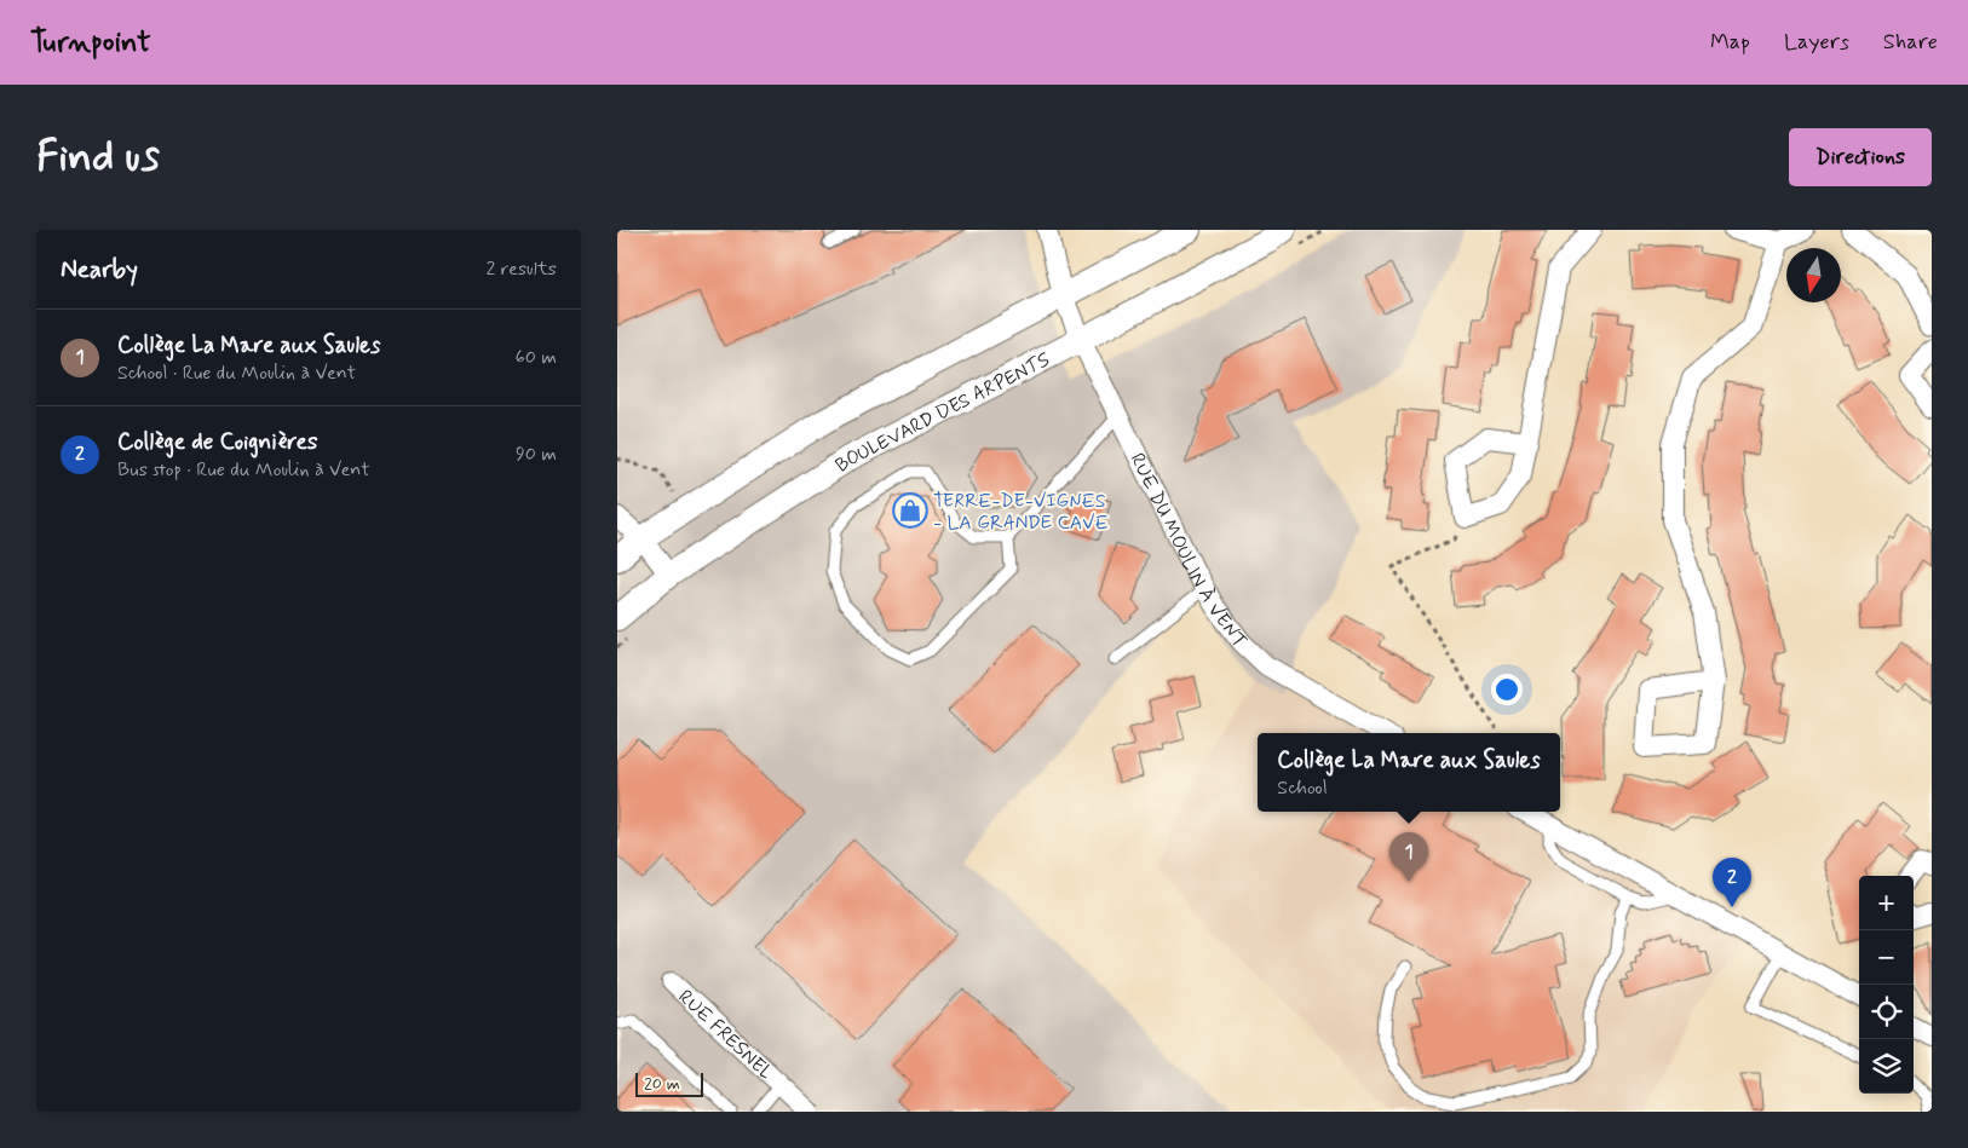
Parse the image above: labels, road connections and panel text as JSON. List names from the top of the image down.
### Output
{
  "streets": {
    "street": ["BOULEVARD DES ARPENTS", "RUE DU MOULIN À VENT", "RUE FRESNEL"]
  },
  "crossings": [
    ["BOULEVARD DES ARPENTS", "RUE DU MOULIN À VENT"]
  ],
  "places": {
    "shop": ["TERRE-DE-VIGNES - LA GRANDE CAVE"]
  },
  "scale_bar": "20 m",
  "north": "bottom",
  "page": {
    "header": "Turnpoint",
    "nav": ["Map", "Layers", "Share"],
    "buttons": "Directions",
    "title": "Find us",
    "heading": ["Nearby", "2 results"],
    "list": [
      {
        "mark": "1",
        "name": "Collège La Mare aux Saules",
        "note": "School · Rue du Moulin à Vent",
        "value": "60 m"
      },
      {
        "mark": "2",
        "name": "Collège de Coignières",
        "note": "Bus stop · Rue du Moulin à Vent",
        "value": "90 m"
      }
    ],
    "popup": ["Collège La Mare aux Saules", "School"],
    "pins": ["1", "2"],
    "map_buttons": ["+", "−"],
    "scale": "20 m"
  }
}
